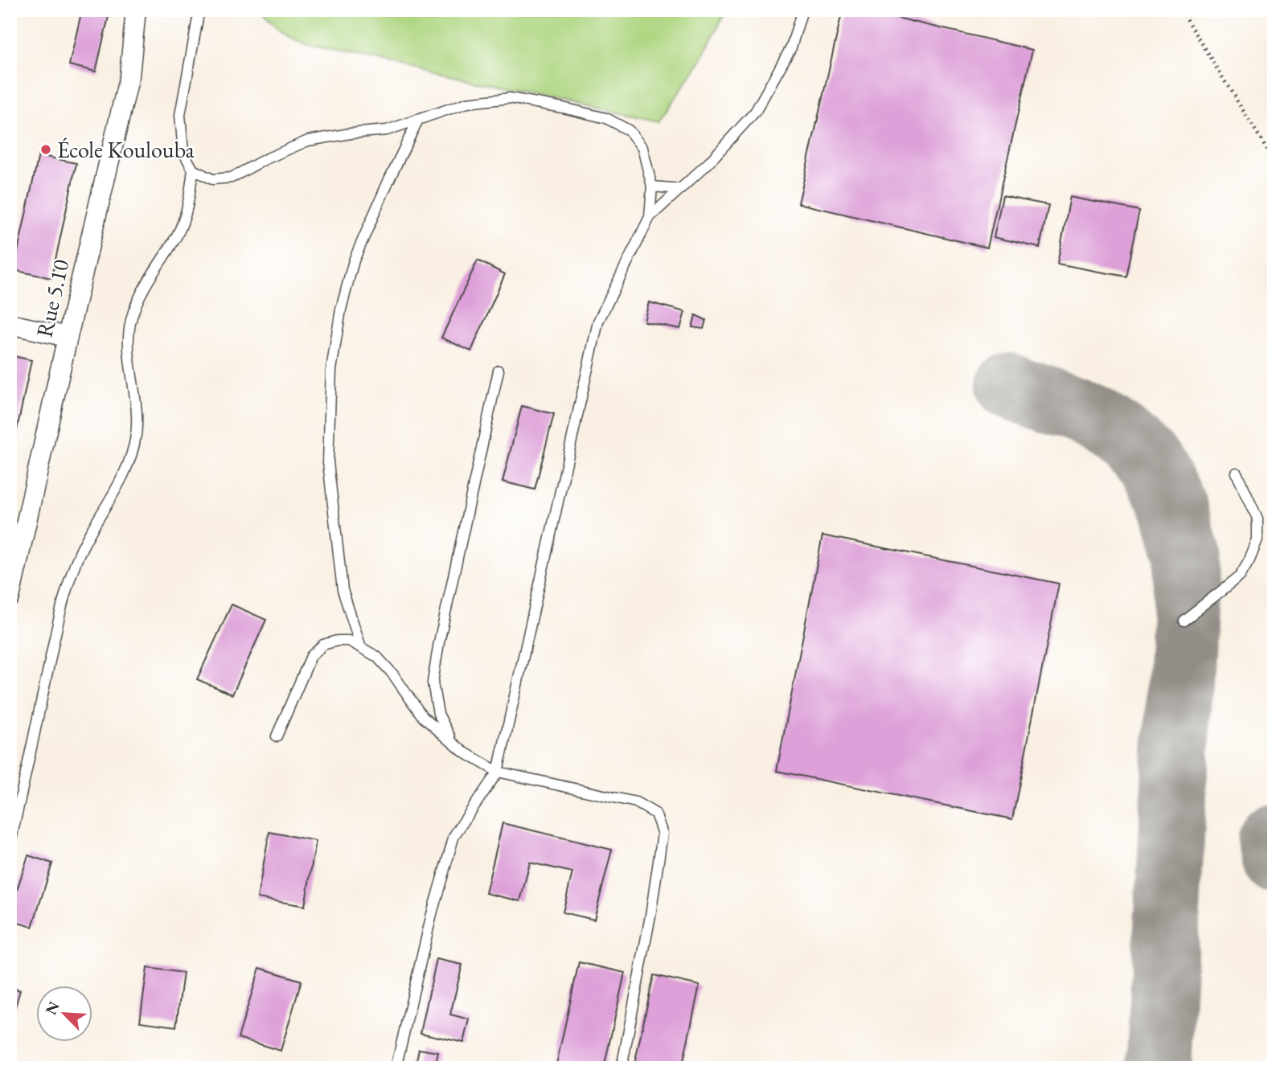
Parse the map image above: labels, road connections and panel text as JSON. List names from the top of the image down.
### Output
{
  "streets": {
    "street": ["Rue 5.10"]
  },
  "places": ["École Koulouba"],
  "north": "top left"
}
